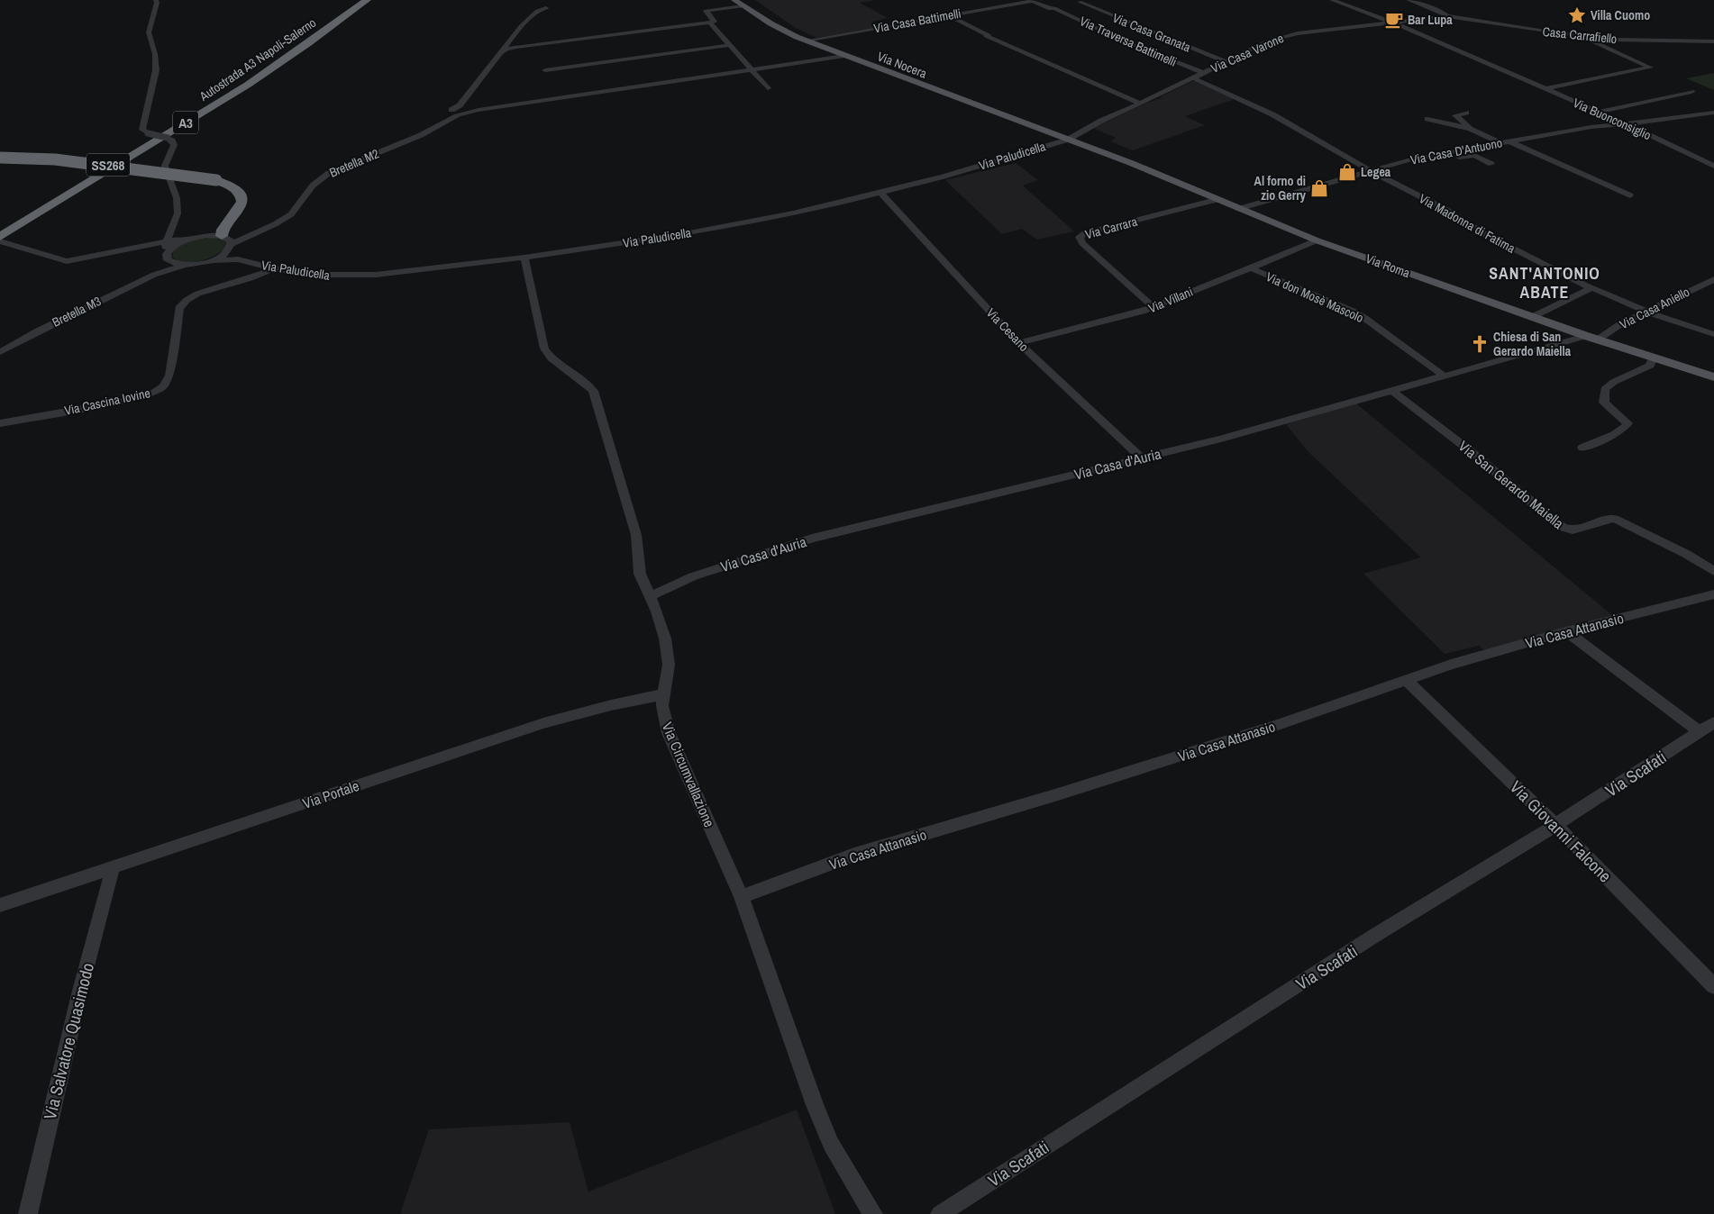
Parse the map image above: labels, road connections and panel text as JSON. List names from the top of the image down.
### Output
{
  "streets": {
    "highway": ["Autostrada A3 Napoli-Salerno", "A3", "SS268"],
    "main road": ["Via Nocera", "Via Roma"],
    "street": [
      "Via Casa Battimelli",
      "Via Casa Granata",
      "Casa Carrafiello",
      "Via Traversa Battimelli",
      "Via Casa Varone",
      "Via Buonconsiglio",
      "Via Casa D'Antuono",
      "Via Paludicella",
      "Bretella M2",
      "Via Madonna di Fatima",
      "Via Carrara",
      "Via don Mosè Mascolo",
      "Via Villani",
      "Via Casa Aniello",
      "Bretella M3",
      "Via Cesano",
      "Via Cascina Iovine",
      "Via Casa d'Auria",
      "Via San Gerardo Maiella",
      "Via Casa Attanasio",
      "Via Scafati",
      "Via Circumvallazione",
      "Via Portale",
      "Via Giovanni Falcone",
      "Via Salvatore Quasimodo"
    ]
  },
  "crossings": [
    ["Via Casa Battimelli", "Via Traversa Battimelli"],
    ["Via Casa Battimelli", "Via Nocera"],
    ["Via Casa Granata", "Via Casa Varone"],
    ["Casa Carrafiello", "Via Casa Varone"],
    ["Via Traversa Battimelli", "Via Casa Varone"],
    ["Via Casa Varone", "Via Nocera"],
    ["Via Casa Varone", "Via Buonconsiglio"],
    ["Via Casa Varone", "Via Paludicella"],
    ["Via Casa Varone", "Via Madonna di Fatima"],
    ["Via Casa Varone", "Via Roma"],
    ["Via Nocera", "Via Paludicella"],
    ["Via Nocera", "Via Roma"],
    ["Via Buonconsiglio", "Via Casa D'Antuono"],
    ["Via Casa D'Antuono", "Via Madonna di Fatima"],
    ["Via Casa D'Antuono", "Via Roma"],
    ["Via Paludicella", "Bretella M2"],
    ["Via Paludicella", "Via Roma"],
    ["Via Paludicella", "Bretella M3"],
    ["Via Paludicella", "Via Cesano"],
    ["Via Paludicella", "Via Cascina Iovine"],
    ["Via Paludicella", "Via Circumvallazione"],
    ["Bretella M2", "SS268"],
    ["Bretella M2", "Bretella M3"],
    ["Via Madonna di Fatima", "Via Casa Aniello"],
    ["Via Carrara", "Via Roma"],
    ["Via Carrara", "Via Villani"],
    ["Via Roma", "Via Villani"],
    ["Via Roma", "Via Casa Aniello"],
    ["Via Roma", "Via Casa d'Auria"],
    ["Via don Mosè Mascolo", "Via Villani"],
    ["Via don Mosè Mascolo", "Via Casa d'Auria"],
    ["Via Villani", "Via Cesano"],
    ["Via Casa Aniello", "Via Casa d'Auria"],
    ["Via Cesano", "Via Casa d'Auria"],
    ["Via Casa d'Auria", "Via San Gerardo Maiella"],
    ["Via Casa d'Auria", "Via Circumvallazione"],
    ["Via Casa Attanasio", "Via Circumvallazione"],
    ["Via Casa Attanasio", "Via Giovanni Falcone"],
    ["Via Scafati", "Via Giovanni Falcone"],
    ["Via Circumvallazione", "Via Portale"],
    ["Via Portale", "Via Salvatore Quasimodo"]
  ],
  "districts": ["SANT'ANTONIO ABATE"],
  "places": {
    "place": ["Villa Cuomo"],
    "cafe": ["Bar Lupa"],
    "shop": ["Legea", "Al forno di zio Gerry"],
    "church": ["Chiesa di San Gerardo Maiella"]
  }
}
